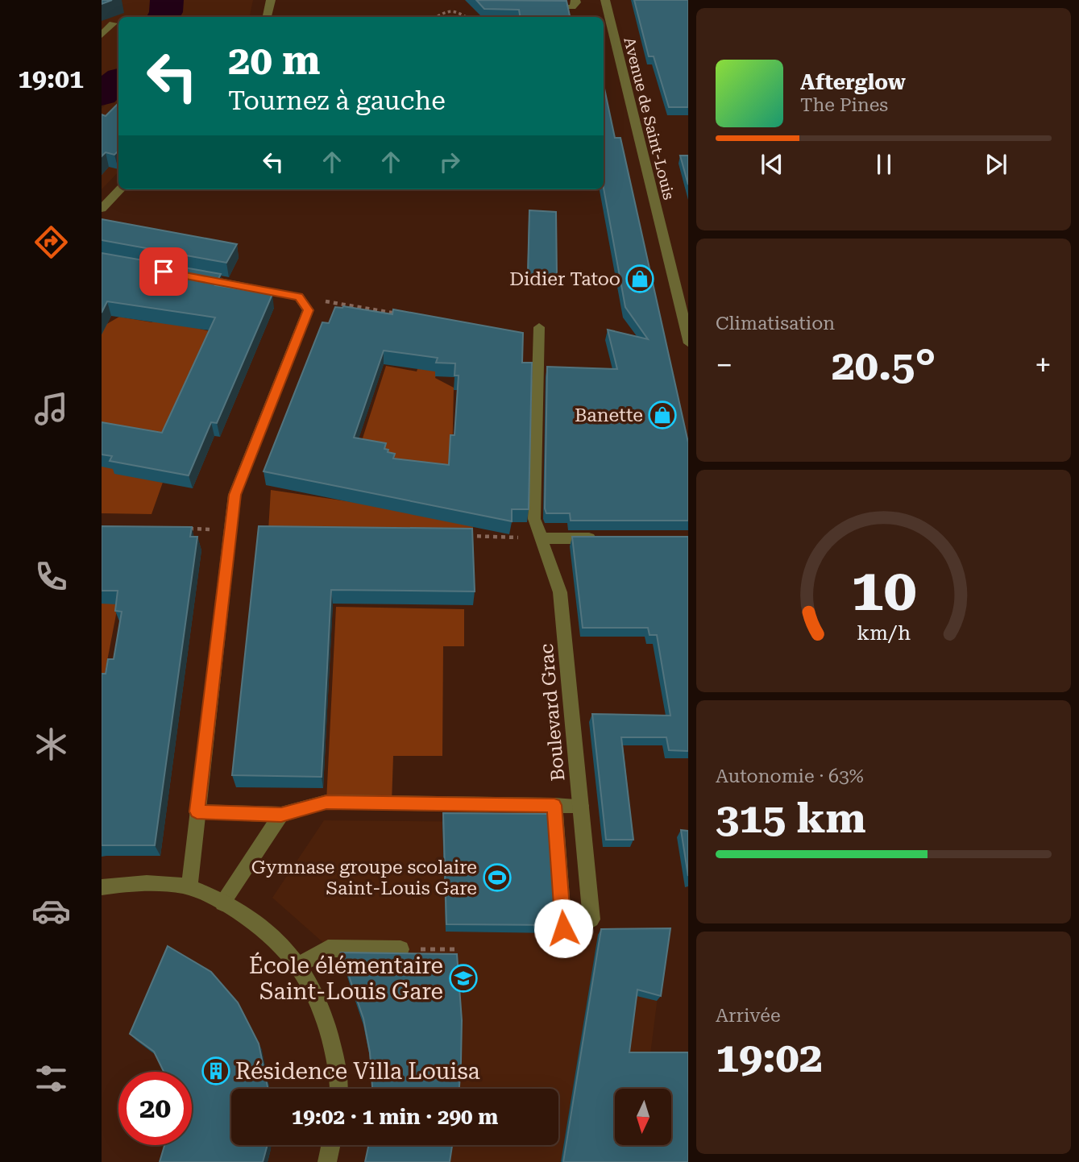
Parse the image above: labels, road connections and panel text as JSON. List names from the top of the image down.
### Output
{
  "streets": {
    "street": ["Avenue de Saint-Louis", "Boulevard Grac"]
  },
  "places": {
    "shop": ["Didier Tatoo", "Banette"],
    "sports": ["Gymnase groupe scolaire Saint-Louis Gare"],
    "school or university": ["École élémentaire Saint-Louis Gare"],
    "building": ["Résidence Villa Louisa"]
  },
  "north": "bottom",
  "page": {
    "tabs": "19:01",
    "turn": ["20 m", "Tournez à gauche"],
    "song": ["Afterglow", "The Pines"],
    "tile": [
      "Climatisation",
      ["Autonomie · 63%", "315 km"],
      ["Arrivée", "19:02"]
    ],
    "heat": ["−", "20.5°", "+"],
    "limit": "20",
    "trip": "19:02 · 1 min · 290 m",
    "gauge": ["10", "km/h"]
  }
}
